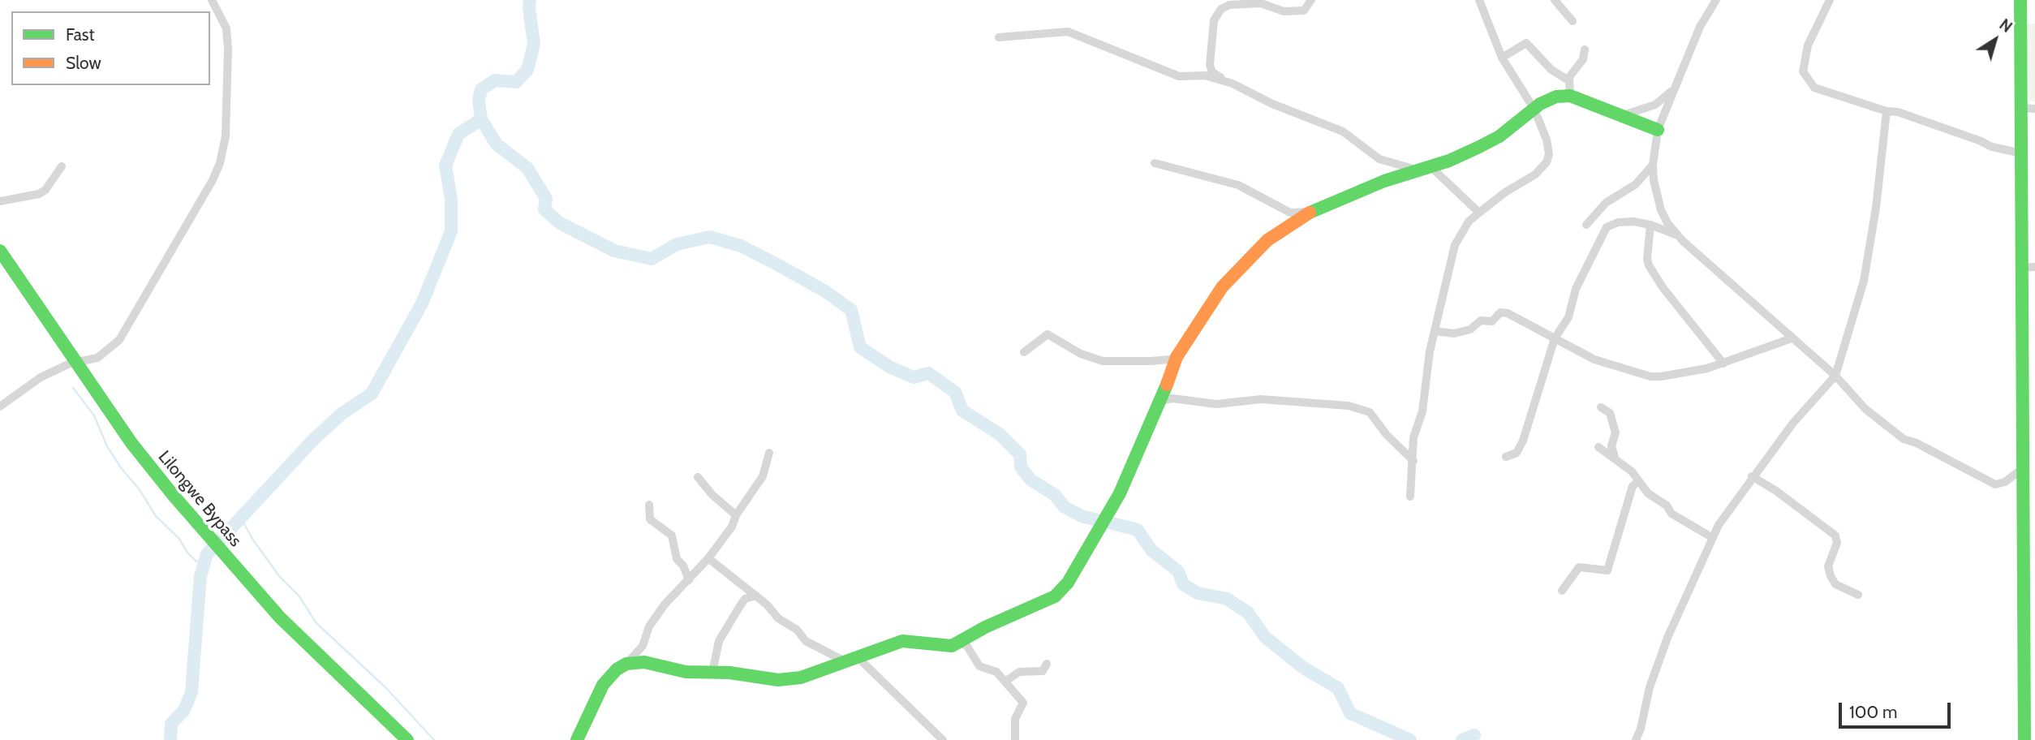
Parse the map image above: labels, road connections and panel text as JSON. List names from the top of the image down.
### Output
{
  "streets": {
    "main road": ["Lilongwe Bypass"]
  },
  "legend": ["Fast", "Slow"],
  "scale_bar": "100 m",
  "north": "top right"
}
